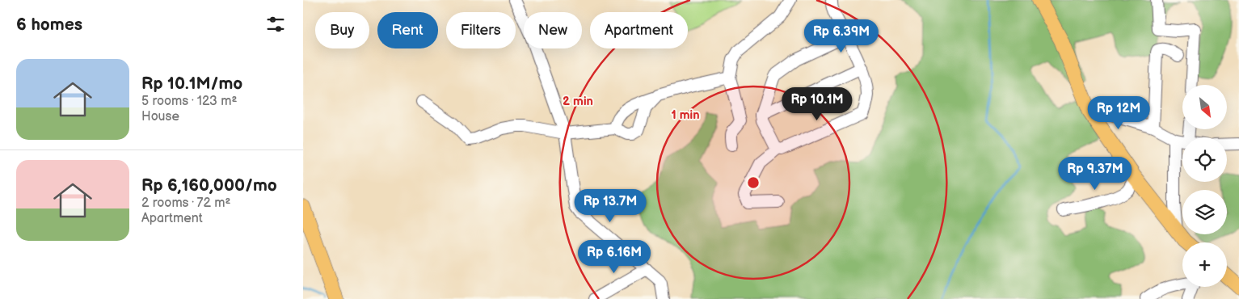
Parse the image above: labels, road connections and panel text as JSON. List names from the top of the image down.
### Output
{
  "north": "bottom right",
  "page": {
    "heading": "6 homes",
    "chip": [
      "Buy",
      "Rent",
      "Filters",
      "New",
      "Apartment"
    ],
    "price": [
      "Rp 6.39M",
      "Rp 10.1M",
      "Rp 12M",
      "Rp 9.37M",
      "Rp 13.7M",
      "Rp 6.16M"
    ],
    "list": [
      {
        "name": "Rp 10.1M/mo",
        "note": "5 rooms · 123 m² · House"
      },
      {
        "name": "Rp 6,160,000/mo",
        "note": "2 rooms · 72 m² · Apartment"
      }
    ],
    "map_buttons": "+"
  },
  "rings": ["2 min", "1 min"]
}
